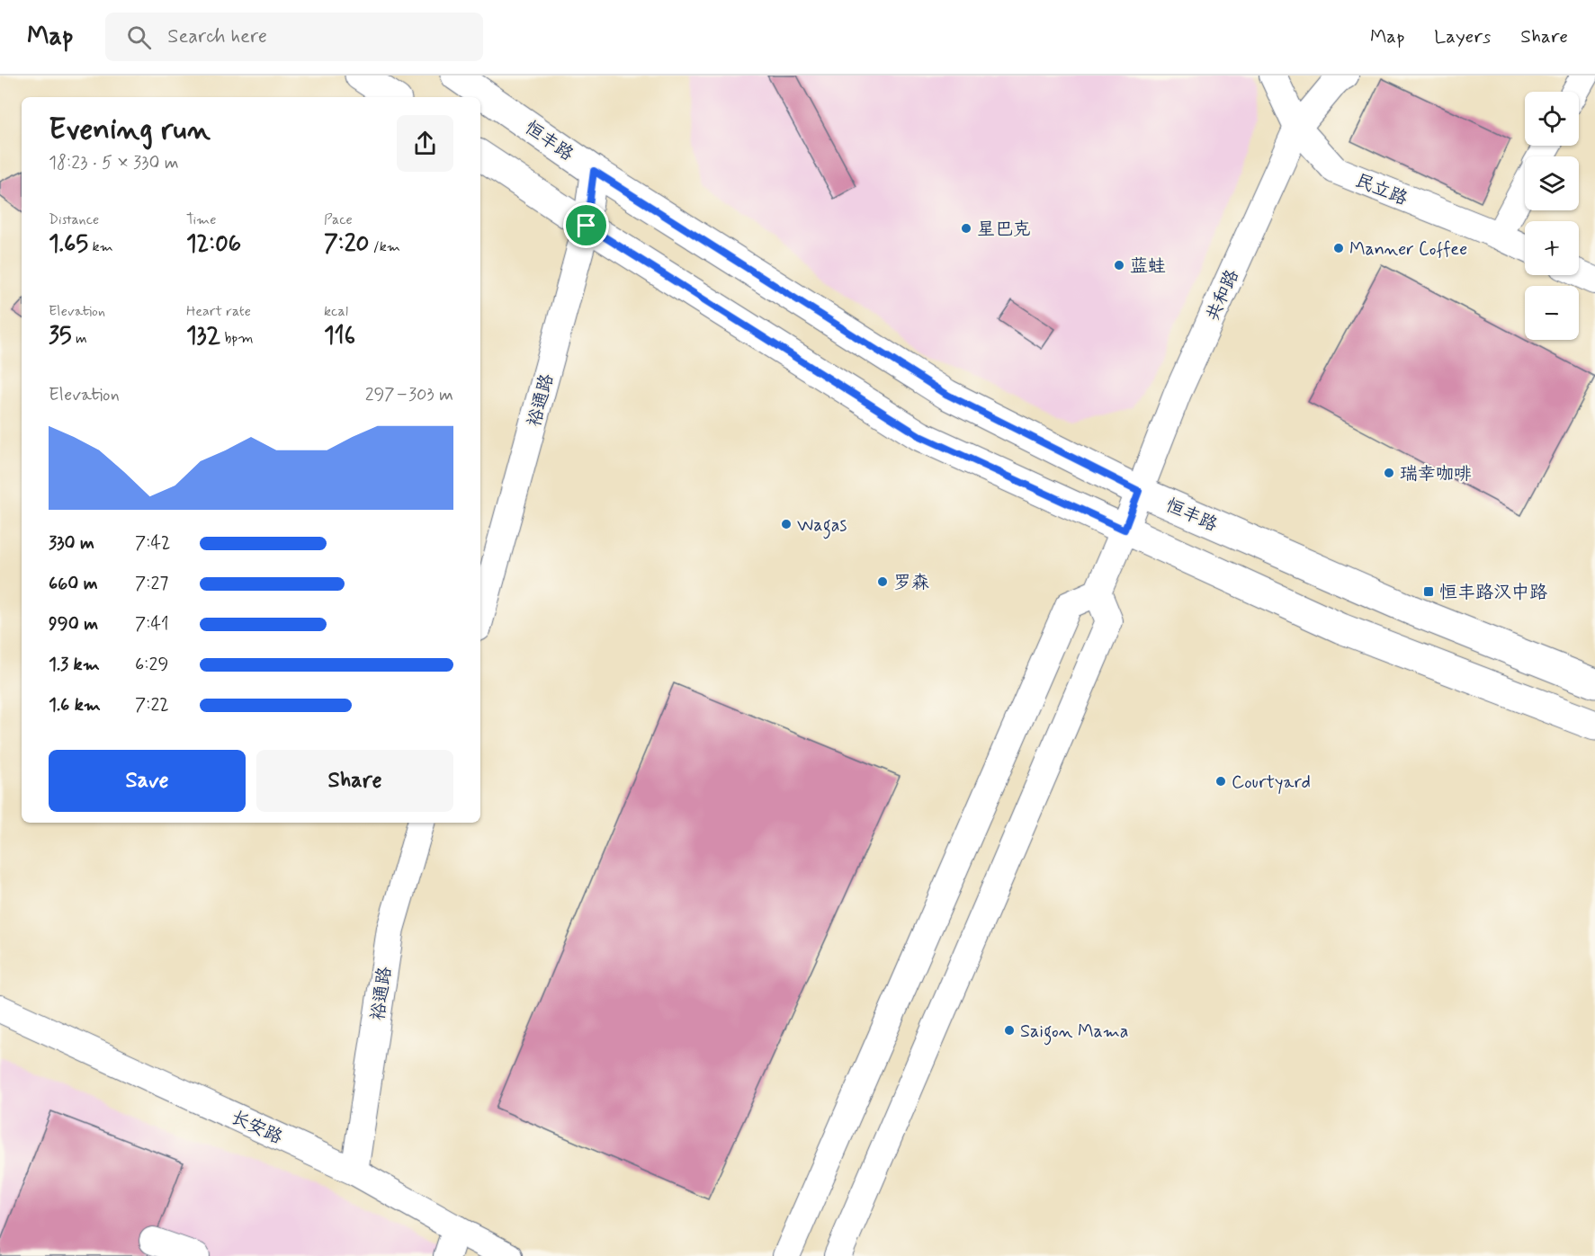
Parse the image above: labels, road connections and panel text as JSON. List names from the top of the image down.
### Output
{
  "streets": {
    "main road": ["恒丰路"],
    "street": [
      "民立路",
      "共和路",
      "裕通路",
      "长安路"
    ]
  },
  "crossings": [
    ["恒丰路", "共和路"],
    ["恒丰路", "裕通路"],
    ["民立路", "共和路"],
    ["裕通路", "长安路"]
  ],
  "places": {
    "other": [
      "星巴克",
      "Manner Coffee",
      "蓝蛙",
      "瑞幸咖啡",
      "Wagas",
      "罗森",
      "Courtyard",
      "Saigon Mama"
    ],
    "transit": ["恒丰路汉中路"]
  },
  "page": {
    "header": "Map",
    "search": "Search here",
    "nav": ["Map", "Layers", "Share"],
    "map_buttons": ["+", "−"],
    "heading": ["Evening run", "18:23 · 5 × 330 m"],
    "stats": [
      ["Distance", "1.65 km"],
      ["Time", "12:06"],
      ["Pace", "7:20 /km"],
      ["Elevation", "35 m"],
      ["Heart rate", "132 bpm"],
      ["kcal", "116"]
    ],
    "chart": ["Elevation", "297–303 m"],
    "list": [
      {
        "name": "330 m",
        "note": "7:42"
      },
      {
        "name": "660 m",
        "note": "7:27"
      },
      {
        "name": "990 m",
        "note": "7:41"
      },
      {
        "name": "1.3 km",
        "note": "6:29"
      },
      {
        "name": "1.6 km",
        "note": "7:22"
      }
    ],
    "buttons": ["Save", "Share"]
  }
}
